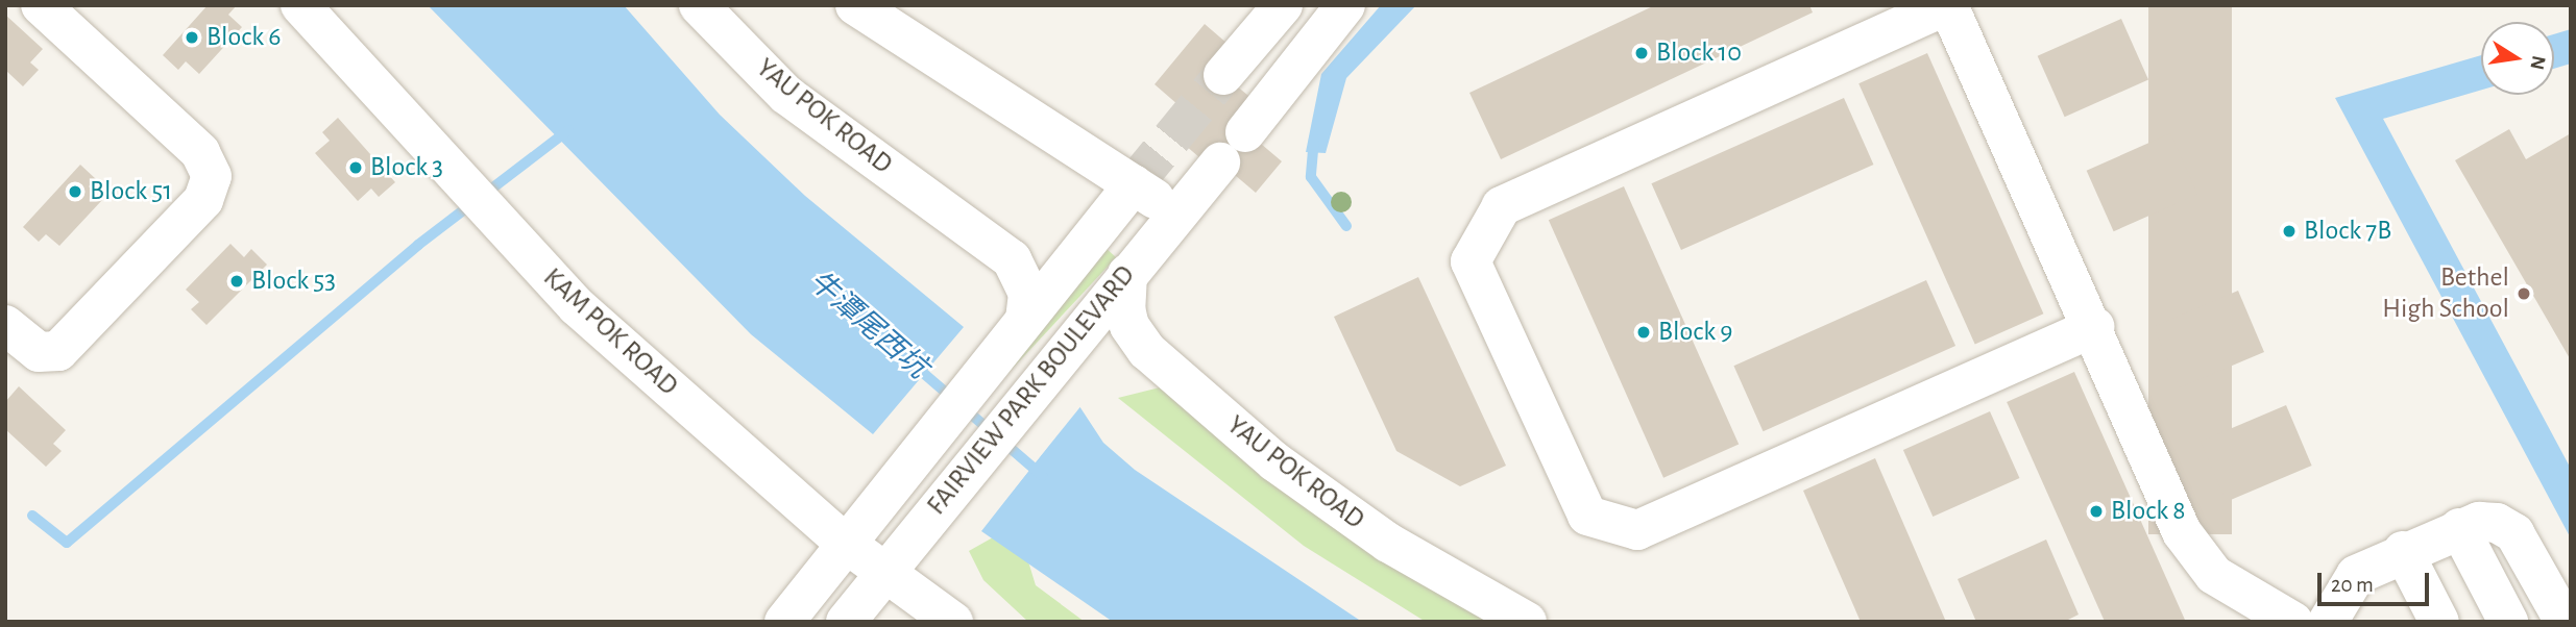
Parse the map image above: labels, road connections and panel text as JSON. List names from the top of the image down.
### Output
{
  "streets": {
    "street": ["YAU POK ROAD", "KAM POK ROAD", "FAIRVIEW PARK BOULEVARD"]
  },
  "crossings": [
    ["YAU POK ROAD", "FAIRVIEW PARK BOULEVARD"],
    ["KAM POK ROAD", "FAIRVIEW PARK BOULEVARD"]
  ],
  "water": ["牛潭尾西坑"],
  "places": [
    "Block 6",
    "Block 10",
    "Block 3",
    "Block 51",
    "Block 7B",
    "Block 53",
    "Bethel High School",
    "Block 9",
    "Block 8"
  ],
  "scale_bar": "20 m",
  "north": "right"
}
